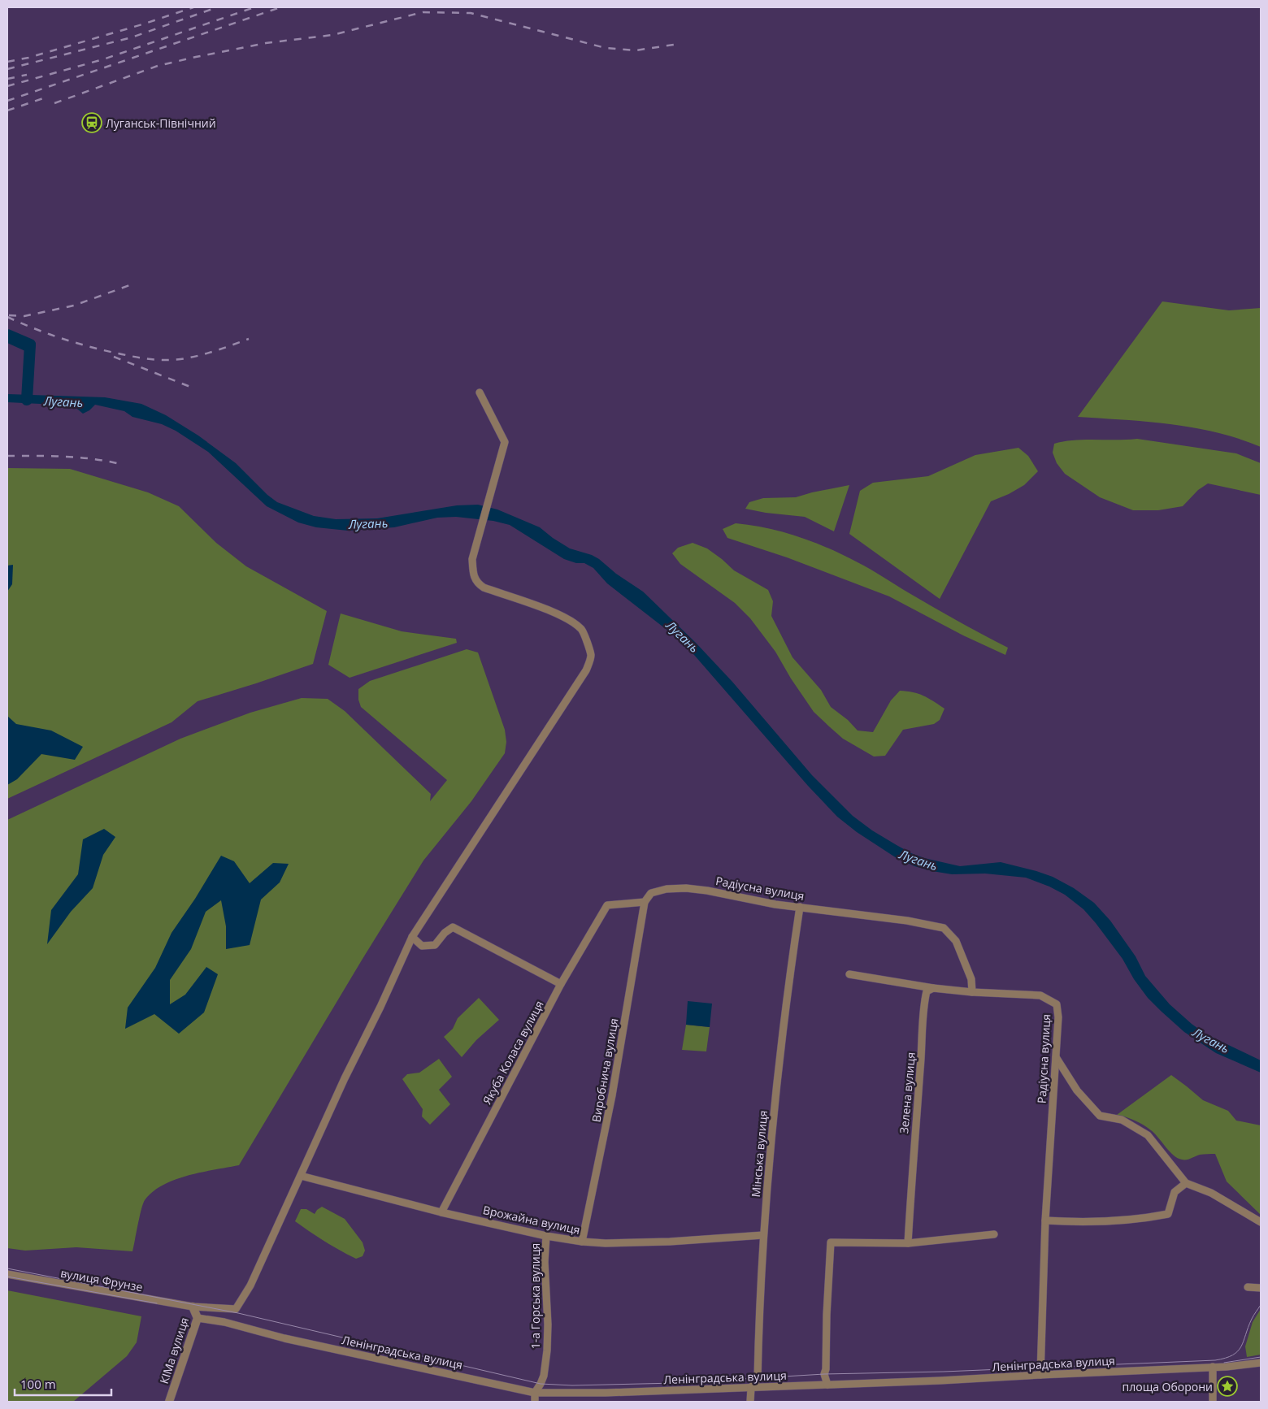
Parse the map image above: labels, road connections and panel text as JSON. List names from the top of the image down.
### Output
{
  "streets": {
    "street": [
      "Радіусна вулиця",
      "Якуба Коласа вулиця",
      "Виробнича вулиця",
      "Зелена вулиця",
      "Мінська вулиця",
      "Врожайна вулиця",
      "вулиця Фрунзе",
      "1-а Горська вулиця",
      "КІМа вулиця",
      "Ленінградська вулиця"
    ]
  },
  "crossings": [
    ["Радіусна вулиця", "Якуба Коласа вулиця"],
    ["Радіусна вулиця", "Виробнича вулиця"],
    ["Радіусна вулиця", "Мінська вулиця"],
    ["Радіусна вулиця", "Ленінградська вулиця"],
    ["Якуба Коласа вулиця", "Виробнича вулиця"],
    ["Якуба Коласа вулиця", "Врожайна вулиця"],
    ["Виробнича вулиця", "Врожайна вулиця"],
    ["Мінська вулиця", "Врожайна вулиця"],
    ["Мінська вулиця", "Ленінградська вулиця"],
    ["Врожайна вулиця", "вулиця Фрунзе"],
    ["Врожайна вулиця", "1-а Горська вулиця"],
    ["вулиця Фрунзе", "КІМа вулиця"],
    ["1-а Горська вулиця", "Ленінградська вулиця"],
    ["КІМа вулиця", "Ленінградська вулиця"]
  ],
  "water": ["Лугань"],
  "places": {
    "station": ["Луганськ-Північний"],
    "place": ["площа Оборони"]
  },
  "scale_bar": "100 m"
}
